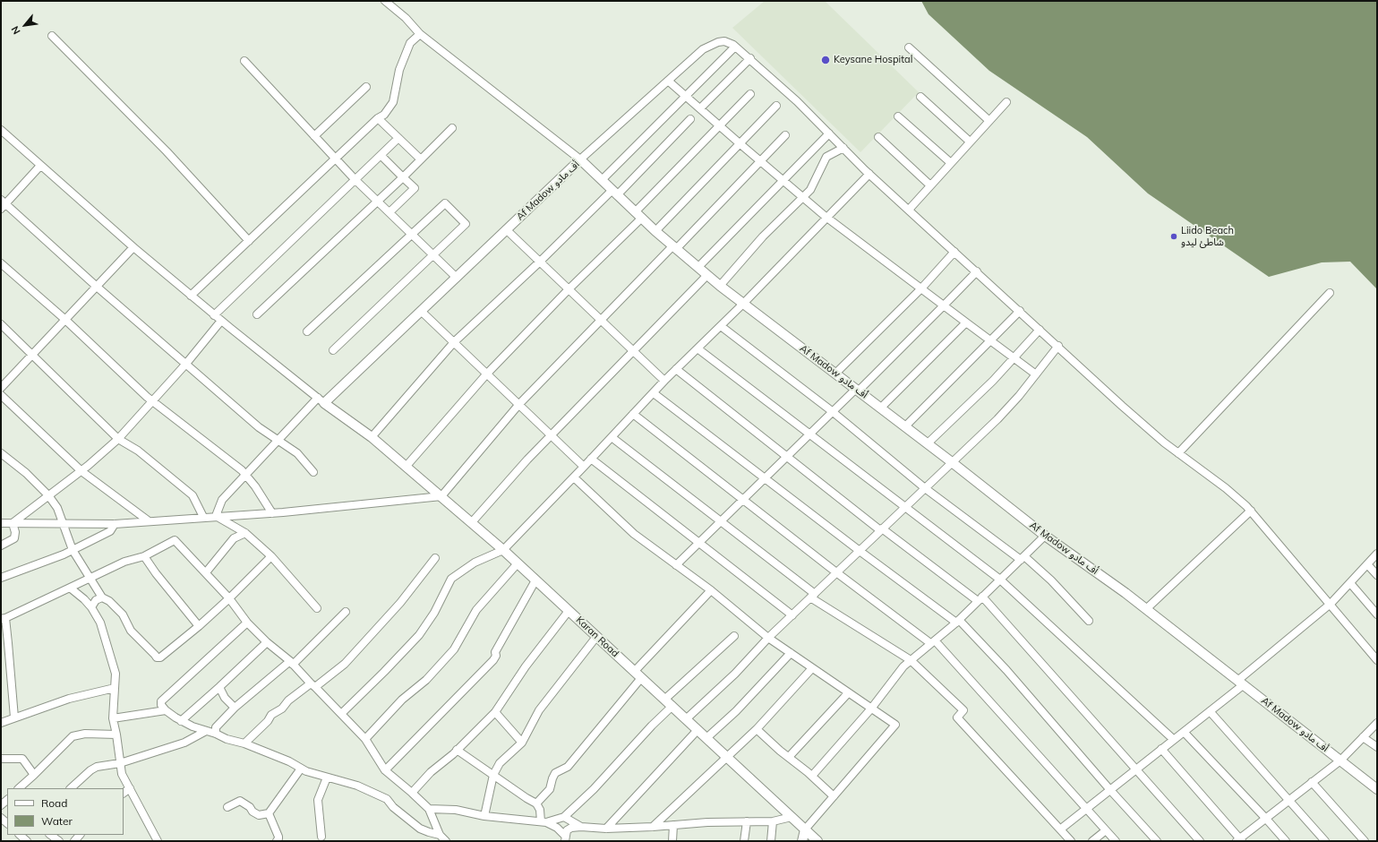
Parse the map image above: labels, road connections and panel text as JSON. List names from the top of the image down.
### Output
{
  "streets": {
    "street": ["Af Madow أف مادو", "Karan Road"]
  },
  "crossings": [
    ["Af Madow أف مادو", "Karan Road"]
  ],
  "places": ["Keysane Hospital", "Liido Beach شاطئ ليدو"],
  "legend": ["Road", "Water"],
  "north": "bottom left"
}
